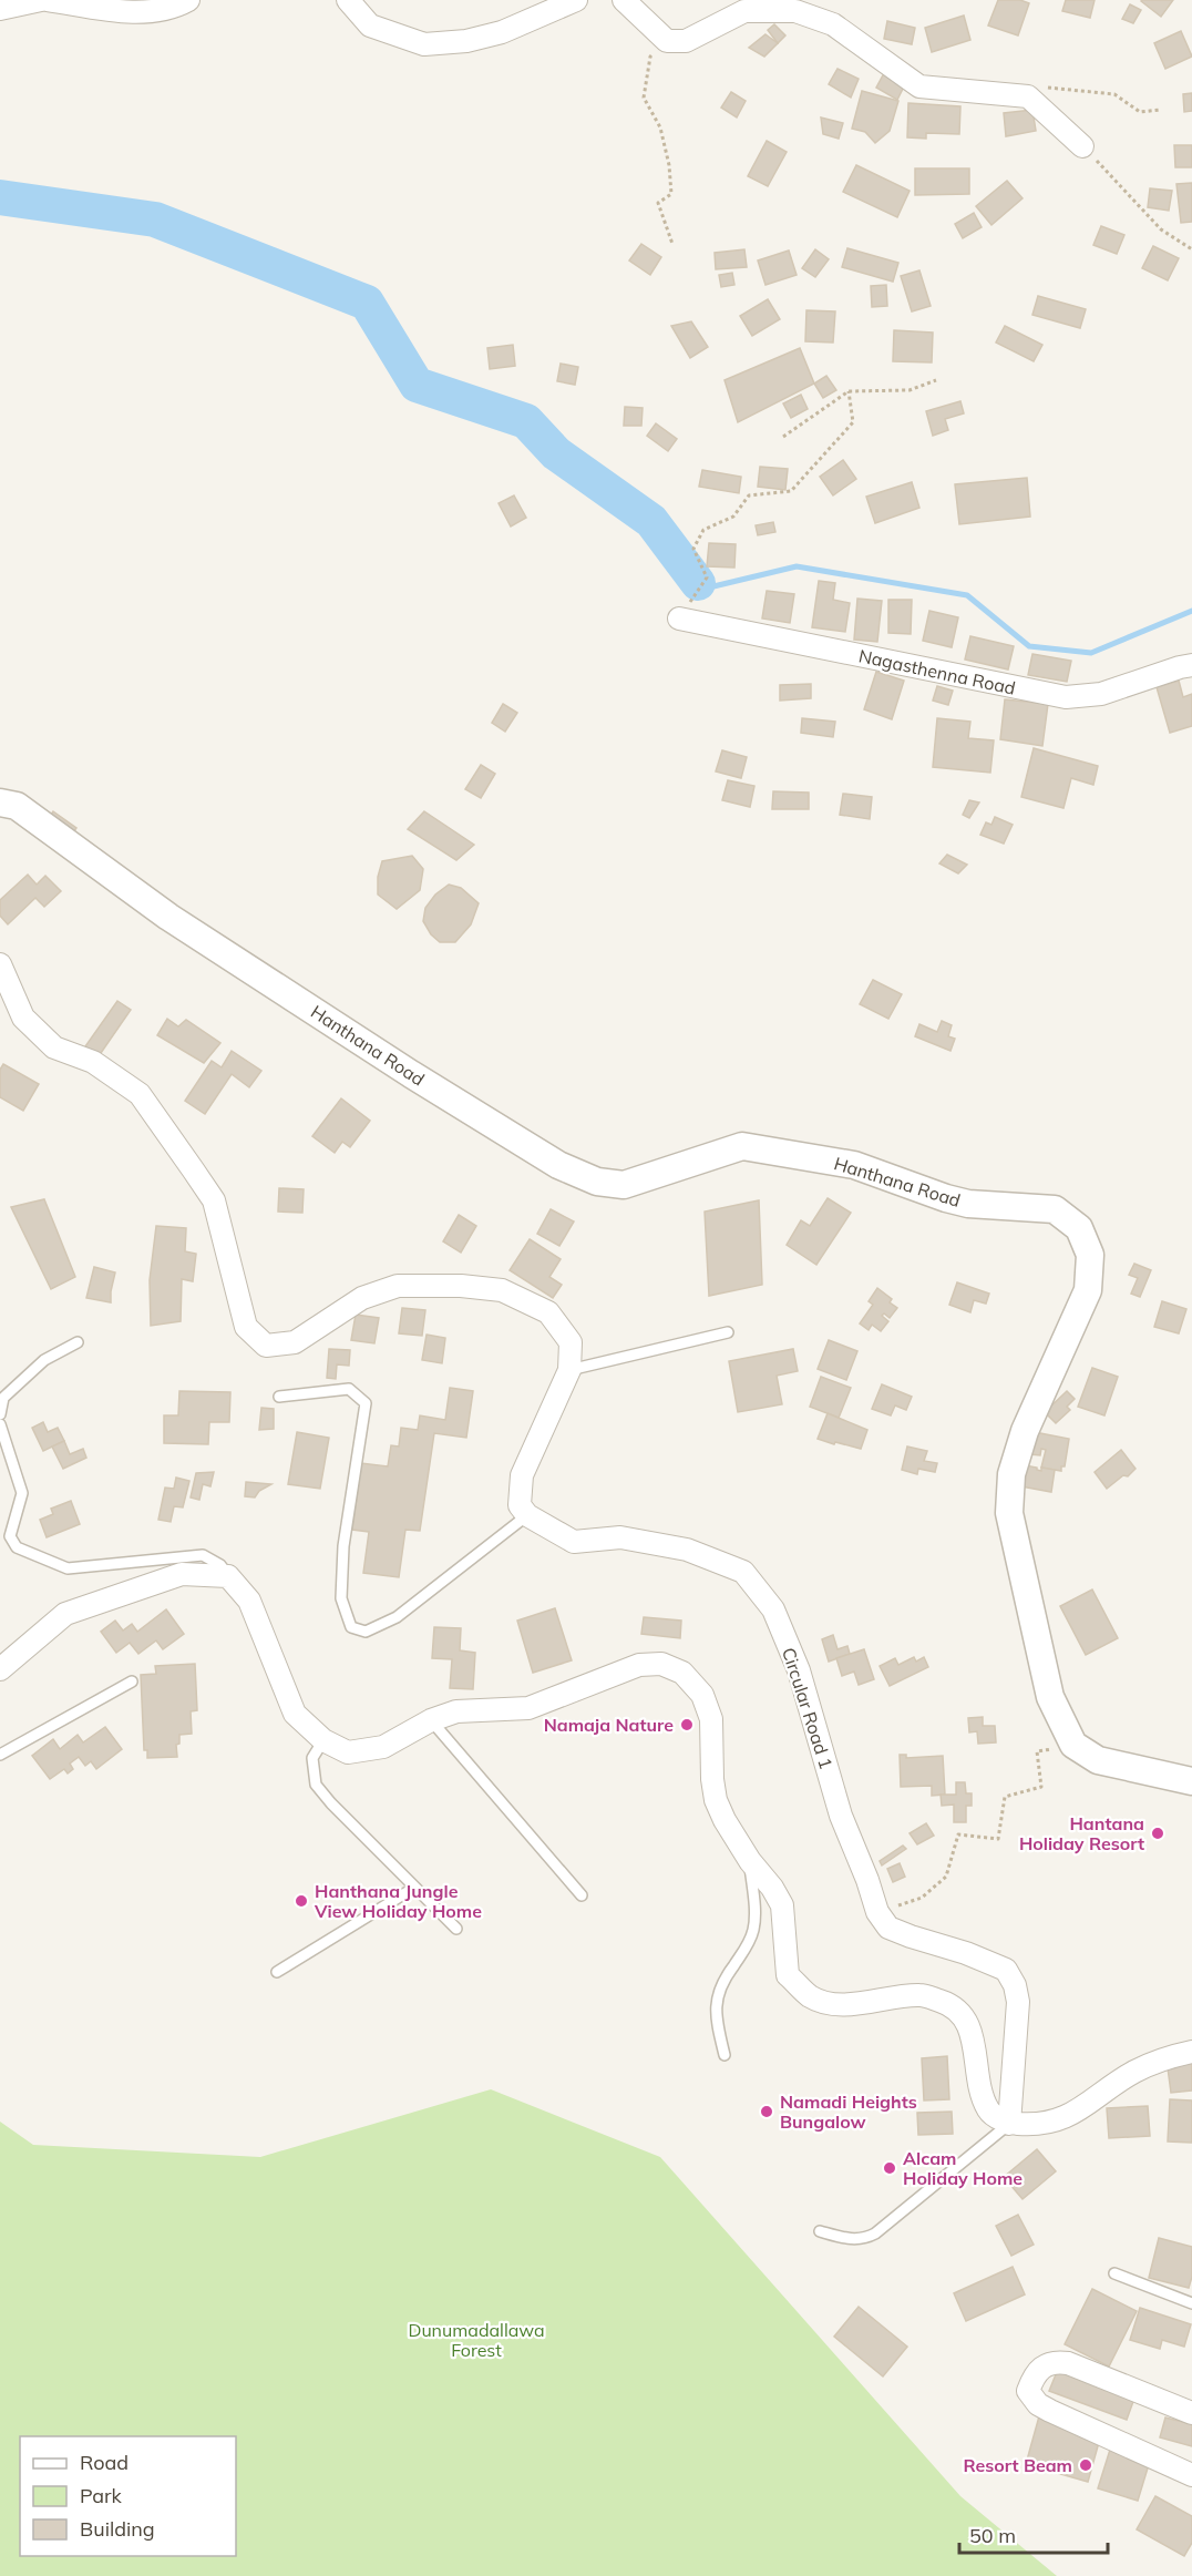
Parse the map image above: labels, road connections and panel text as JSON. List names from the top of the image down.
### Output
{
  "streets": {
    "street": ["Nagasthenna Road", "Hanthana Road", "Circular Road 1"]
  },
  "parks": ["Dunumadallawa Forest"],
  "places": [
    "Namaja Nature",
    "Hantana Holiday Resort",
    "Hanthana Jungle View Holiday Home",
    "Namadi Heights Bungalow",
    "Alcam Holiday Home",
    "Resort Beam"
  ],
  "legend": ["Road", "Park", "Building"],
  "scale_bar": "50 m"
}
